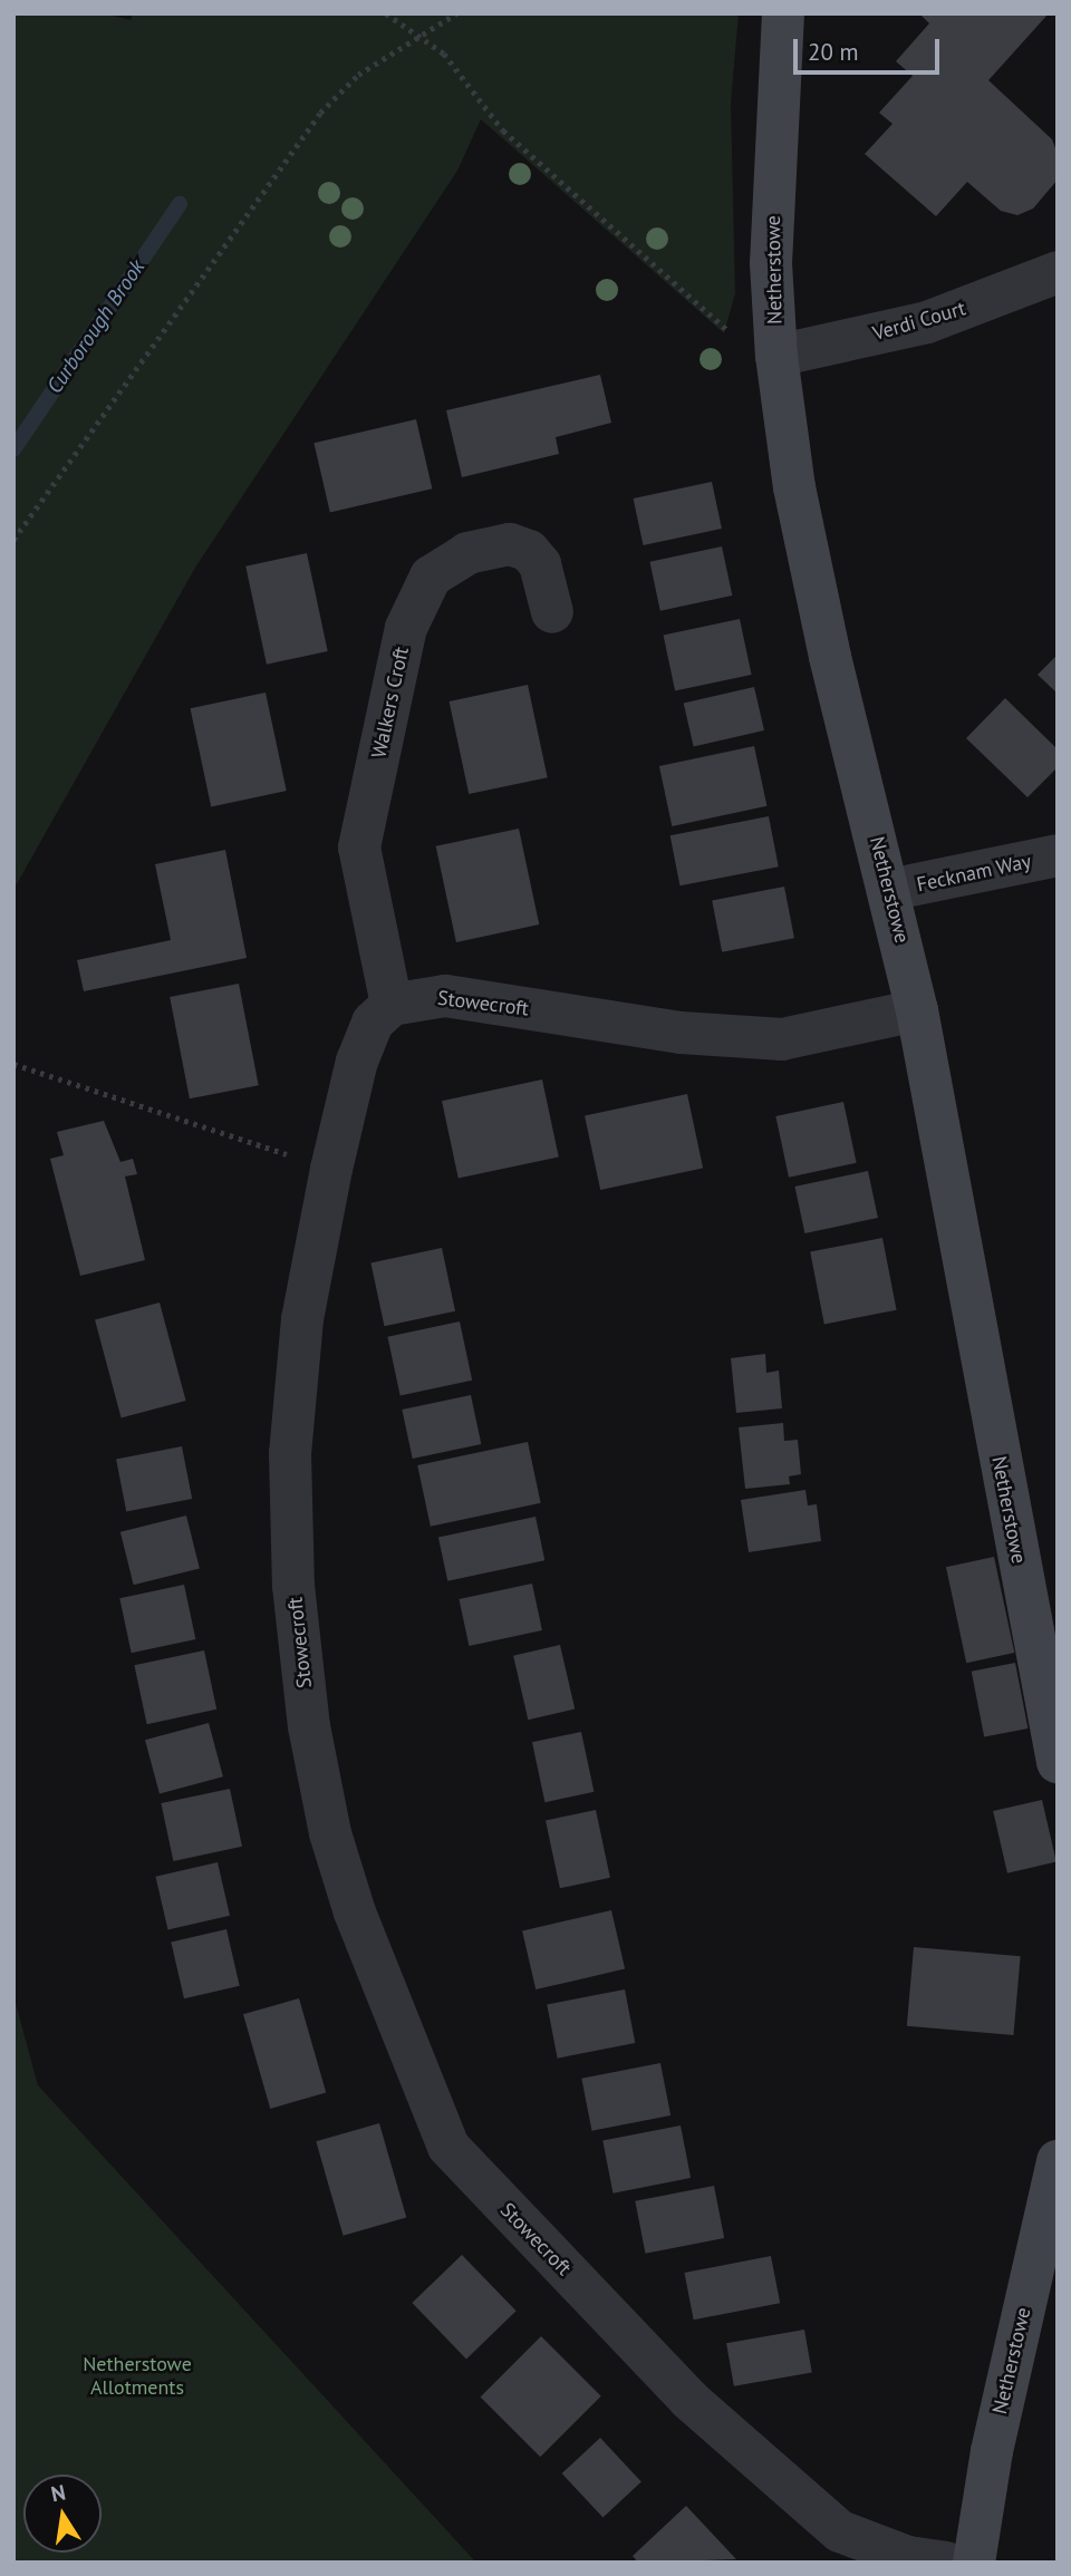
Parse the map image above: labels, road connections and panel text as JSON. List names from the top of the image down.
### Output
{
  "streets": {
    "street": [
      "Netherstowe",
      "Verdi Court",
      "Walkers Croft",
      "Fecknam Way",
      "Stowecroft"
    ]
  },
  "crossings": [
    ["Netherstowe", "Verdi Court"],
    ["Netherstowe", "Fecknam Way"],
    ["Netherstowe", "Stowecroft"],
    ["Walkers Croft", "Stowecroft"]
  ],
  "water": ["Curborough Brook"],
  "parks": ["Netherstowe Allotments"],
  "scale_bar": "20 m",
  "north": "top"
}
